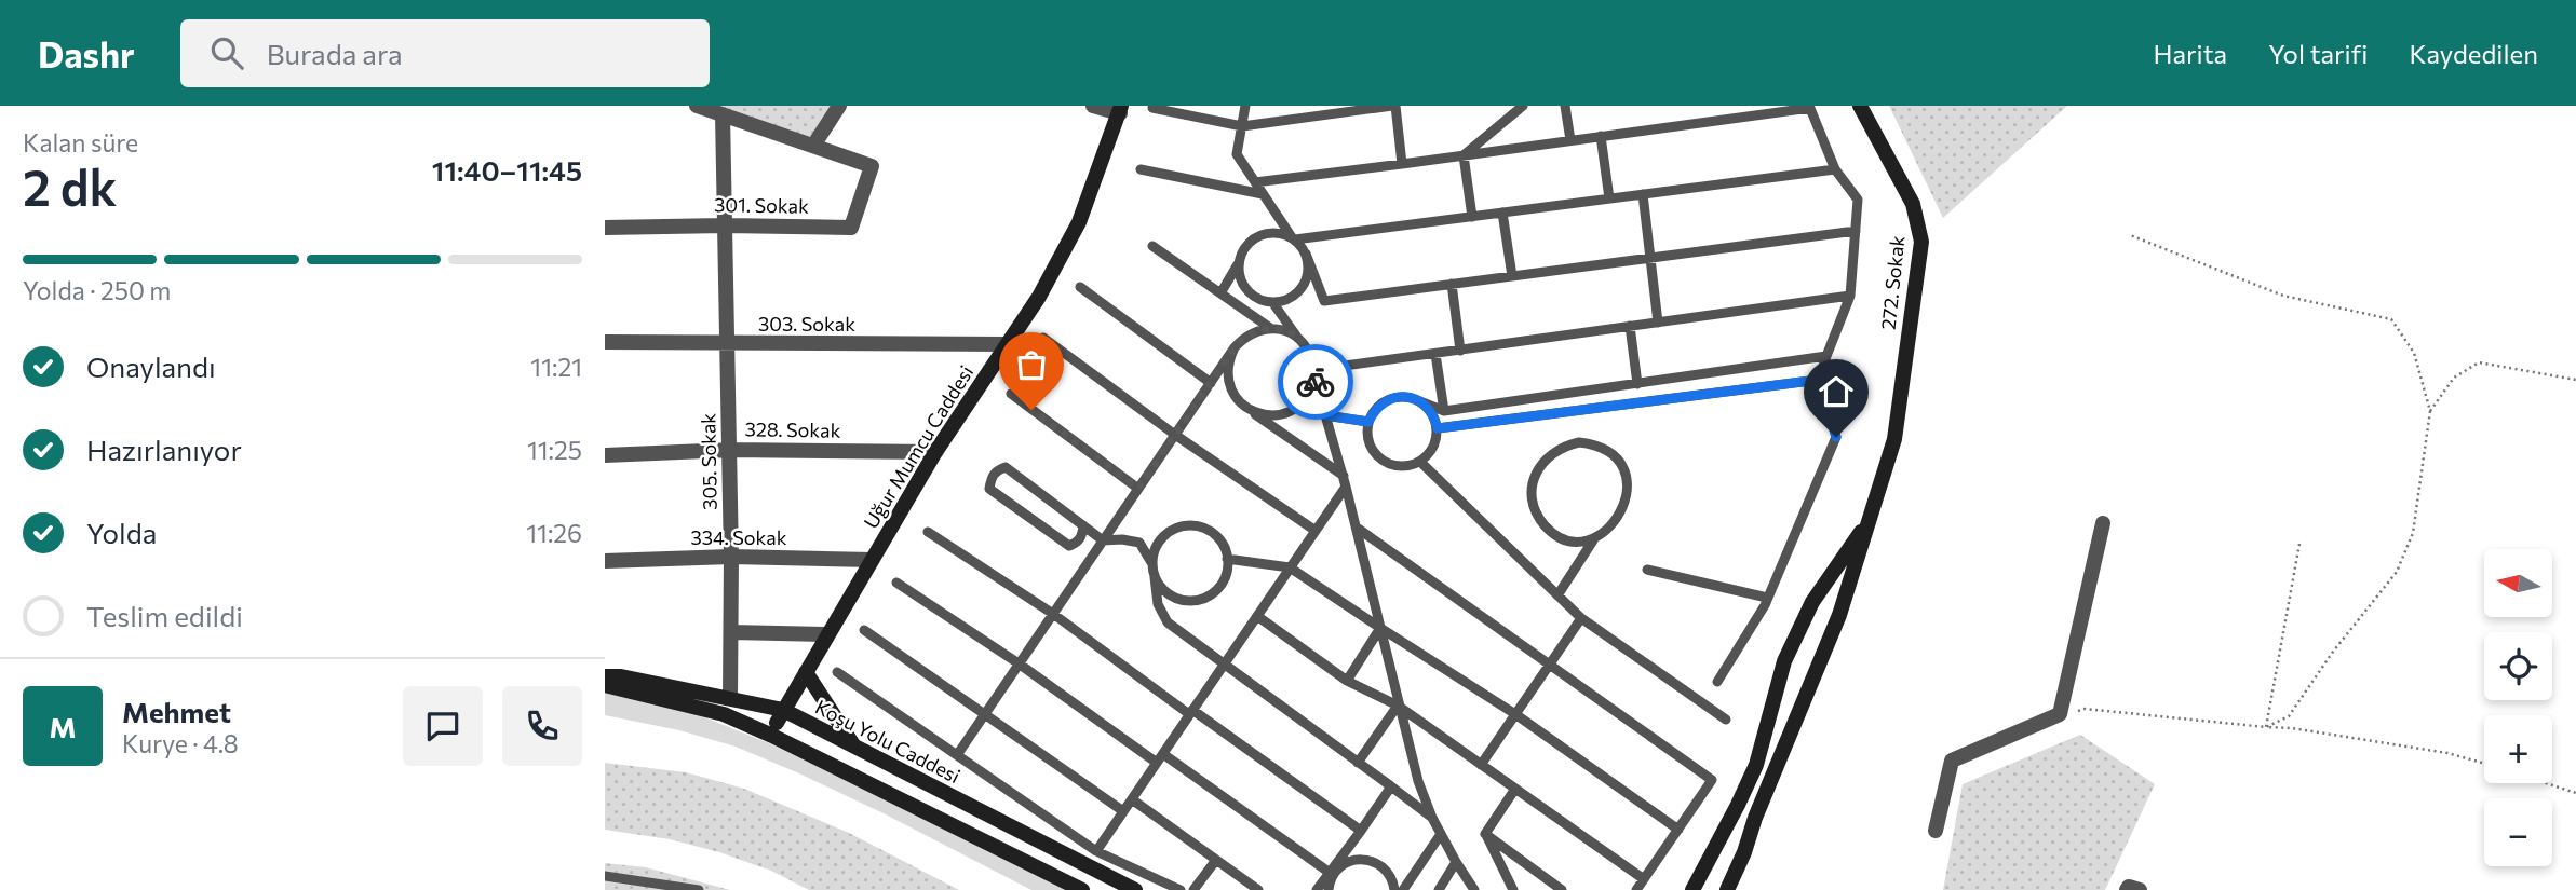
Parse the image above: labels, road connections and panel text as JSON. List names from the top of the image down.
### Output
{
  "streets": {
    "main road": ["272. Sokak", "Uğur Mumcu Caddesi", "Koşu Yolu Caddesi"],
    "street": [
      "301. Sokak",
      "303. Sokak",
      "328. Sokak",
      "305. Sokak",
      "334. Sokak"
    ]
  },
  "crossings": [
    ["301. Sokak", "305. Sokak"],
    ["303. Sokak", "Uğur Mumcu Caddesi"],
    ["303. Sokak", "305. Sokak"],
    ["328. Sokak", "Uğur Mumcu Caddesi"],
    ["328. Sokak", "305. Sokak"],
    ["Uğur Mumcu Caddesi", "334. Sokak"],
    ["Uğur Mumcu Caddesi", "Koşu Yolu Caddesi"],
    ["305. Sokak", "334. Sokak"],
    ["305. Sokak", "Koşu Yolu Caddesi"]
  ],
  "north": "left",
  "page": {
    "header": "Dashr",
    "search": "Burada ara",
    "nav": ["Harita", "Yol tarifi", "Kaydedilen"],
    "heading": ["2 dk", "Kalan süre", "11:40–11:45"],
    "panel": ["Mehmet", "Kurye · 4.8"],
    "bar": "Yolda · 250 m",
    "list": [
      ["Onaylandı", "11:21"],
      ["Hazırlanıyor", "11:25"],
      ["Yolda", "11:26"],
      "Teslim edildi"
    ],
    "map_buttons": ["+", "−"],
    "round": "M"
  }
}
